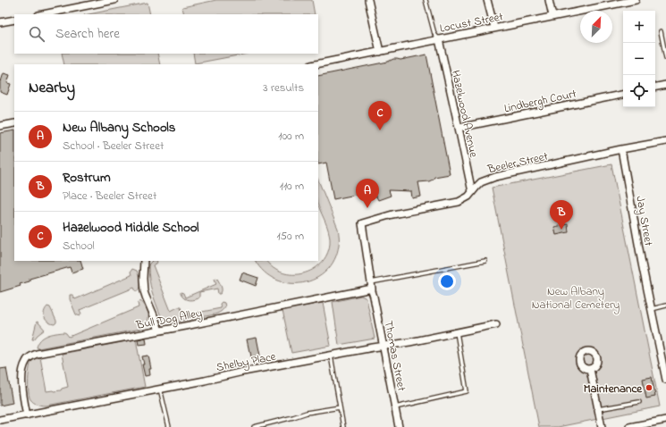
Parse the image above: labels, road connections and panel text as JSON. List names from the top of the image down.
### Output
{
  "streets": {
    "street": [
      "Locust Street",
      "Lindbergh Court",
      "Hazelwood Avenue",
      "Beeler Street",
      "Jay Street",
      "Bull Dog Alley",
      "Thomas Street",
      "Shelby Place"
    ]
  },
  "crossings": [
    ["Locust Street", "Hazelwood Avenue"],
    ["Lindbergh Court", "Hazelwood Avenue"],
    ["Hazelwood Avenue", "Beeler Street"],
    ["Beeler Street", "Jay Street"],
    ["Beeler Street", "Bull Dog Alley"],
    ["Beeler Street", "Thomas Street"],
    ["Bull Dog Alley", "Thomas Street"],
    ["Bull Dog Alley", "Shelby Place"],
    ["Thomas Street", "Shelby Place"]
  ],
  "parks": ["New Albany National Cemetery"],
  "places": ["Maintenance"],
  "north": "top right",
  "page": {
    "map_buttons": ["+", "−"],
    "search": "Search here",
    "heading": ["Nearby", "3 results"],
    "pins": ["C", "A", "B"],
    "list": [
      {
        "mark": "A",
        "name": "New Albany Schools",
        "note": "School · Beeler Street",
        "value": "100 m"
      },
      {
        "mark": "B",
        "name": "Rostrum",
        "note": "Place · Beeler Street",
        "value": "110 m"
      },
      {
        "mark": "C",
        "name": "Hazelwood Middle School",
        "note": "School",
        "value": "150 m"
      }
    ]
  }
}
